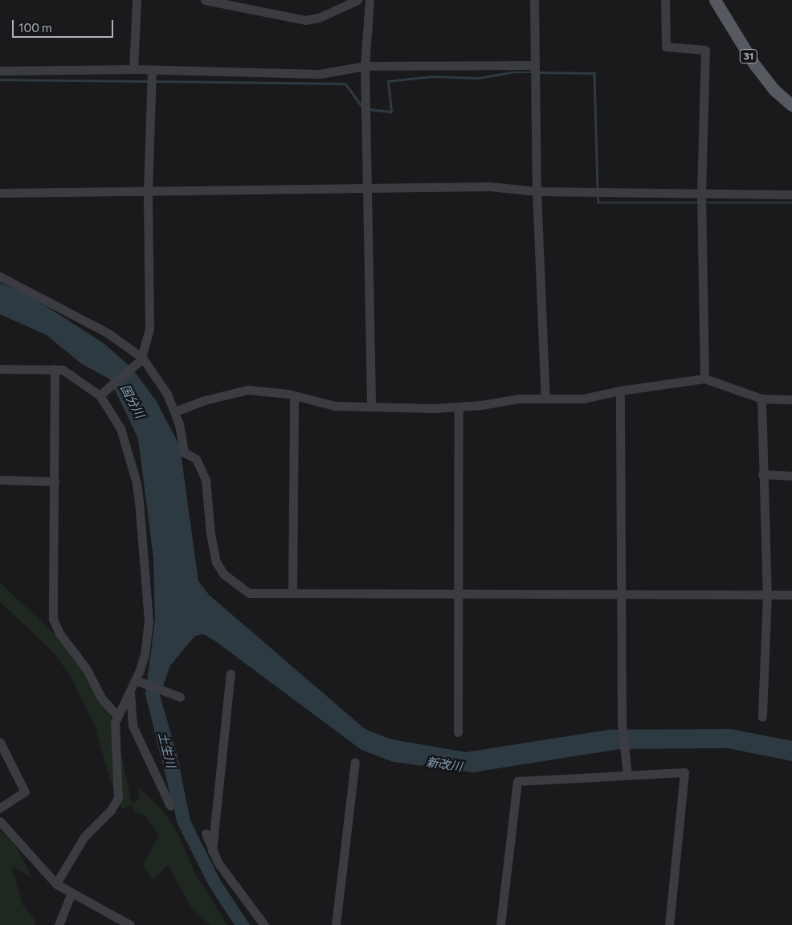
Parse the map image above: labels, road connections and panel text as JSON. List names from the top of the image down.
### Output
{
  "streets": {
    "main road": ["31"]
  },
  "water": ["国分川", "土生川", "新改川"],
  "scale_bar": "100 m"
}
